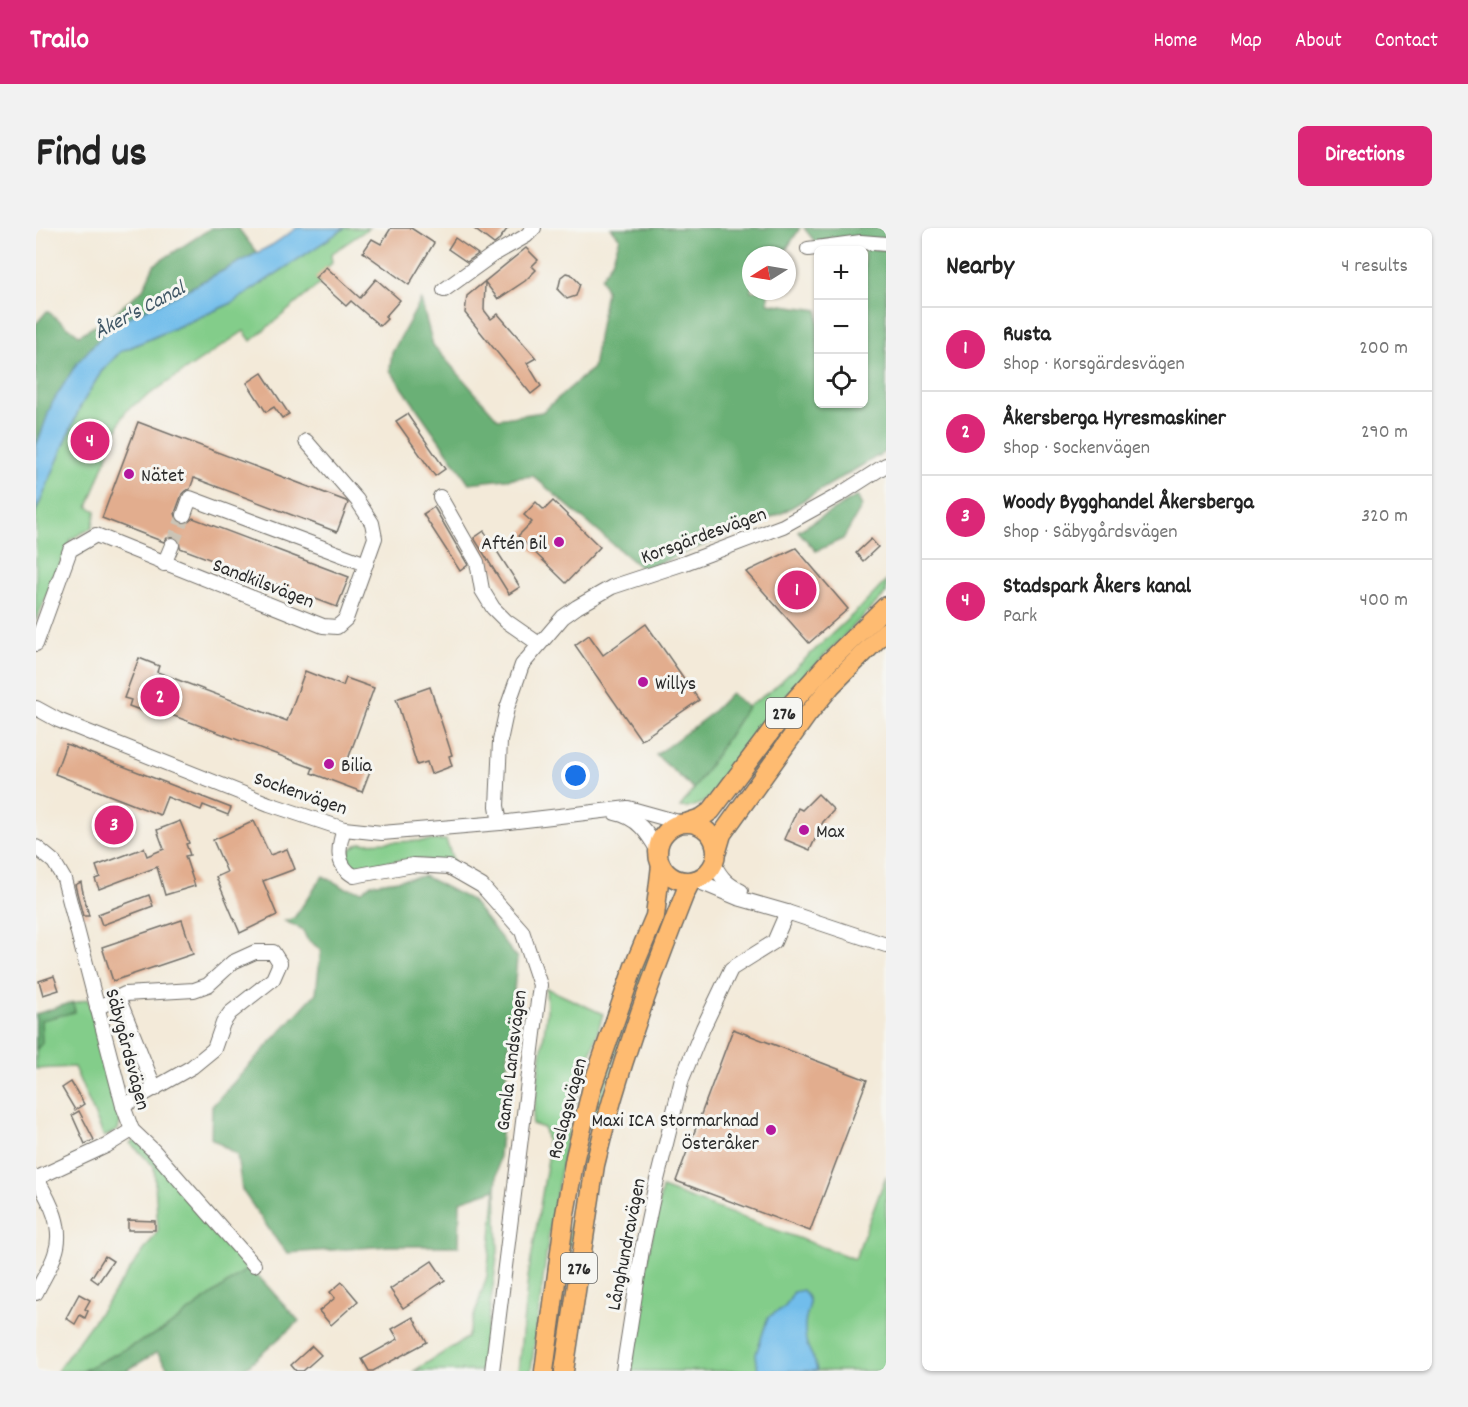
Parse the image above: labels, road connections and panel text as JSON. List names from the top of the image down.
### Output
{
  "streets": {
    "main road": ["276", "Roslagsvägen"],
    "street": [
      "Korsgärdesvägen",
      "Sandkilsvägen",
      "Sockenvägen",
      "Säbygårdsvägen",
      "Gamla Landsvägen",
      "Långhundravägen"
    ]
  },
  "crossings": [
    ["Korsgärdesvägen", "Sockenvägen"],
    ["276", "Sockenvägen"],
    ["276", "Roslagsvägen"],
    ["Sockenvägen", "Gamla Landsvägen"],
    ["Sockenvägen", "Roslagsvägen"]
  ],
  "water": ["Åker's Canal"],
  "places": [
    "Nätet",
    "Aftén Bil",
    "Willys",
    "Bilia",
    "Max",
    "Maxi ICA Stormarknad Österåker"
  ],
  "north": "left",
  "page": {
    "header": "Trailo",
    "nav": [
      "Home",
      "Map",
      "About",
      "Contact"
    ],
    "title": "Find us",
    "buttons": "Directions",
    "heading": ["Nearby", "4 results"],
    "map_buttons": ["+", "−"],
    "list": [
      {
        "mark": "1",
        "name": "Rusta",
        "note": "Shop · Korsgärdesvägen",
        "value": "200 m"
      },
      {
        "mark": "2",
        "name": "Åkersberga Hyresmaskiner",
        "note": "Shop · Sockenvägen",
        "value": "290 m"
      },
      {
        "mark": "3",
        "name": "Woody Bygghandel Åkersberga",
        "note": "Shop · Säbygårdsvägen",
        "value": "320 m"
      },
      {
        "mark": "4",
        "name": "Stadspark Åkers kanal",
        "note": "Park",
        "value": "400 m"
      }
    ],
    "pins": [
      "4",
      "1",
      "2",
      "3"
    ]
  }
}
